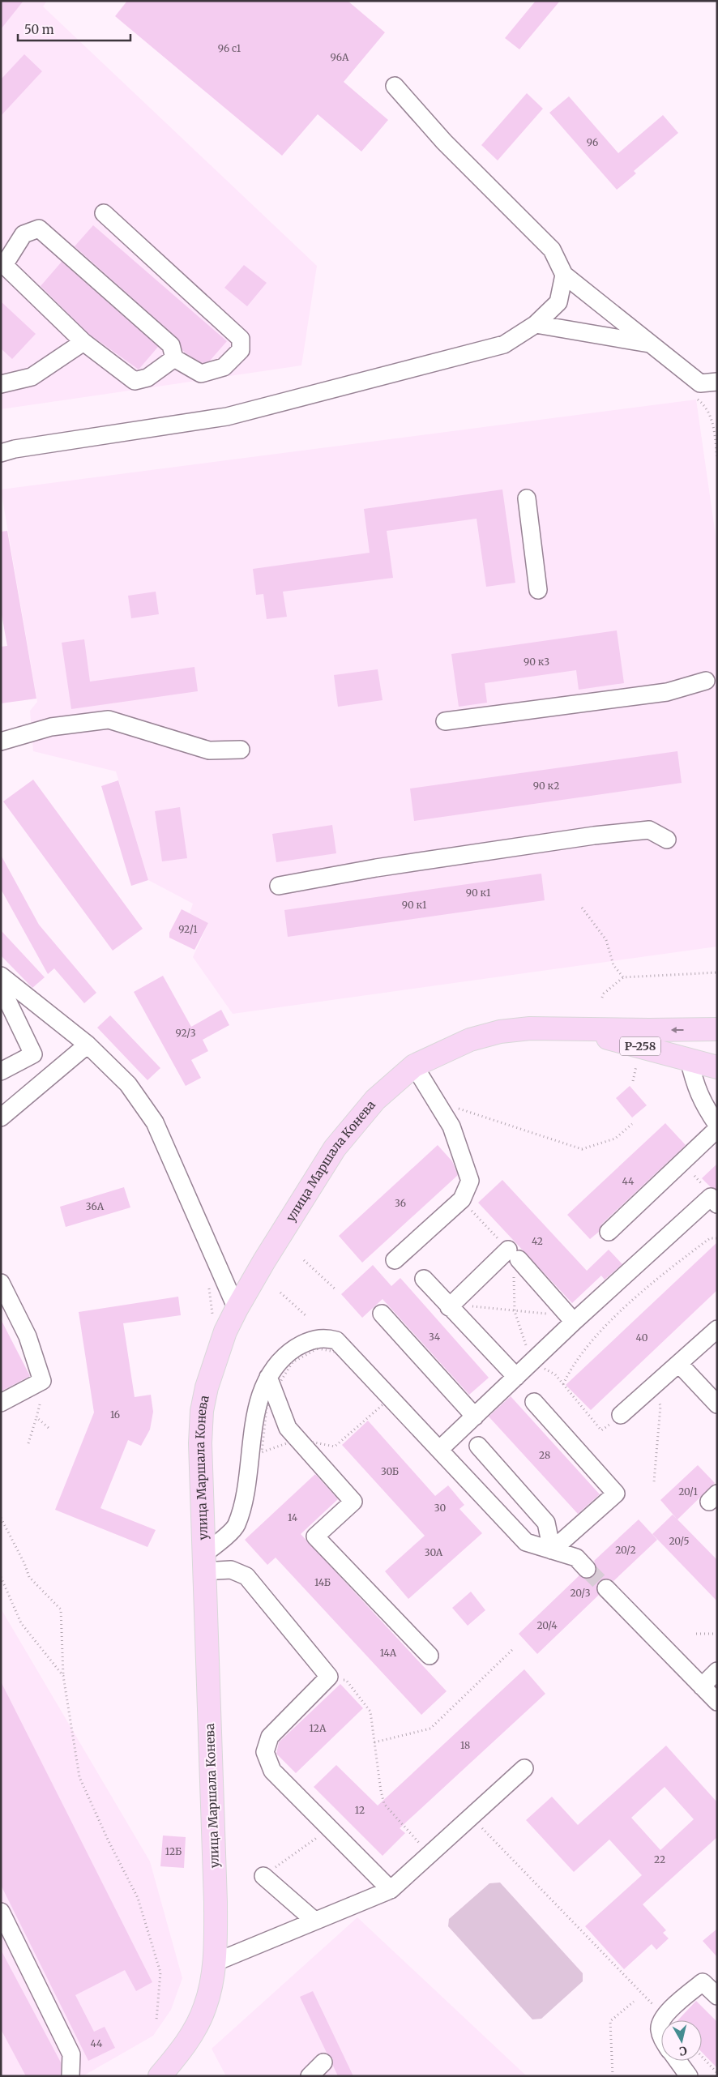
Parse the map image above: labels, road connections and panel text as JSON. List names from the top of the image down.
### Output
{
  "streets": {
    "main road": ["Р-258", "улица Маршала Конева"]
  },
  "crossings": [
    ["Р-258", "улица Маршала Конева"]
  ],
  "house_numbers": [
    "96 с1",
    "96А",
    "96",
    "90 к3",
    "90 к2",
    "90 к1",
    "90 к1",
    "92/1",
    "92/3",
    "44",
    "36",
    "36А",
    "42",
    "34",
    "40",
    "16",
    "28",
    "30Б",
    "20/1",
    "30",
    "14",
    "20/5",
    "20/2",
    "30А",
    "14Б",
    "20/3",
    "20/4",
    "14А",
    "12А",
    "18",
    "12",
    "12Б",
    "22",
    "44"
  ],
  "scale_bar": "50 m",
  "north": "bottom"
}
